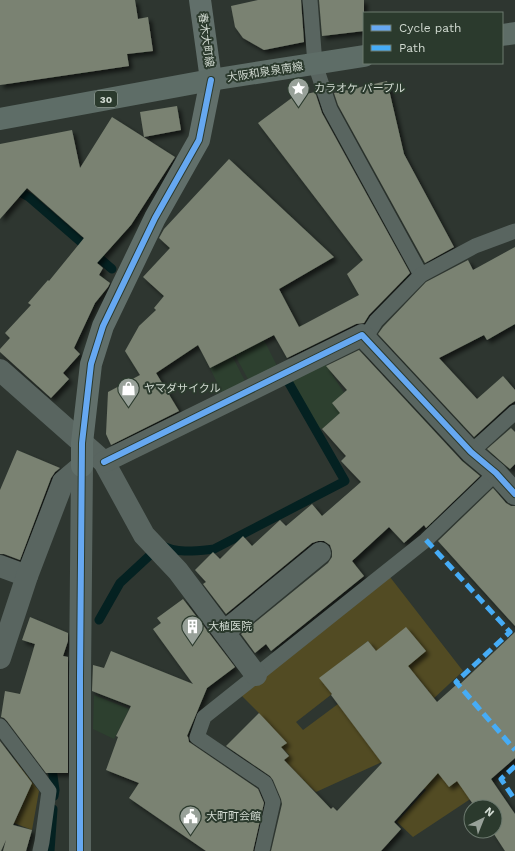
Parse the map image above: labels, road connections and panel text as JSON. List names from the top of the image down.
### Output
{
  "streets": {
    "main road": ["大阪和泉泉南線", "30"],
    "street": ["春木大町線"]
  },
  "crossings": [
    ["春木大町線", "大阪和泉泉南線"]
  ],
  "places": {
    "place": ["カラオケ パープル"],
    "shop": ["ヤマダサイクル"],
    "building": ["大植医院"],
    "public building": ["大町町会館"]
  },
  "legend": ["Cycle path", "Path"],
  "north": "top right"
}
